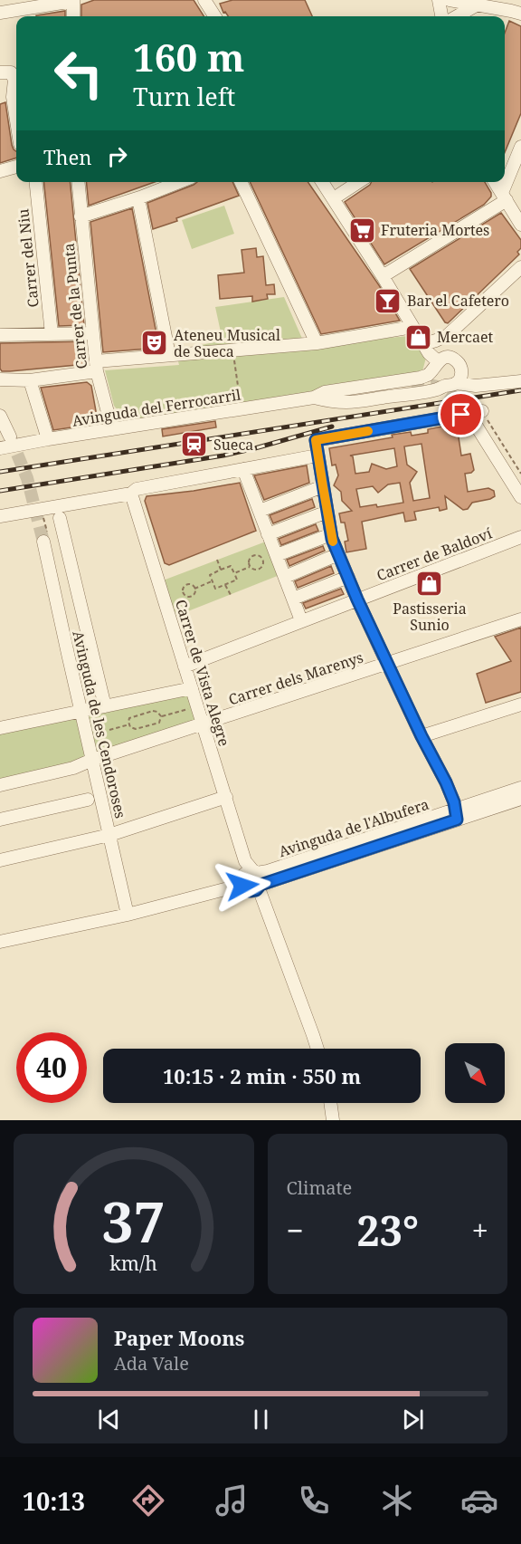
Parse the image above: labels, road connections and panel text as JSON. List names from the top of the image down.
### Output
{
  "streets": {
    "street": [
      "Carrer del Niu",
      "Carrer de la Punta",
      "Avinguda del Ferrocarril",
      "Carrer de Baldoví",
      "Carrer de Vista Alegre",
      "Carrer dels Marenys",
      "Avinguda de les Cendoroses",
      "Avinguda de l'Albufera"
    ]
  },
  "crossings": [
    ["Carrer de la Punta", "Avinguda del Ferrocarril"],
    ["Carrer de Baldoví", "Carrer de Vista Alegre"],
    ["Carrer de Vista Alegre", "Carrer dels Marenys"],
    ["Carrer de Vista Alegre", "Avinguda de l'Albufera"],
    ["Carrer dels Marenys", "Avinguda de les Cendoroses"],
    ["Avinguda de les Cendoroses", "Avinguda de l'Albufera"]
  ],
  "places": {
    "supermarket": ["Fruteria Mortes"],
    "bar": ["Bar el Cafetero"],
    "shop": ["Mercaet", "Pastisseria Sunio"],
    "theatre": ["Ateneu Musical de Sueca"],
    "station": ["Sueca"]
  },
  "north": "bottom right",
  "page": {
    "turn": ["160 m", "Turn left"],
    "then": "Then",
    "limit": "40",
    "trip": "10:15 · 2 min · 550 m",
    "tile": "Climate",
    "heat": ["−", "23°", "+"],
    "song": ["Paper Moons", "Ada Vale"],
    "tabs": "10:13",
    "gauge": ["37", "km/h"]
  }
}
